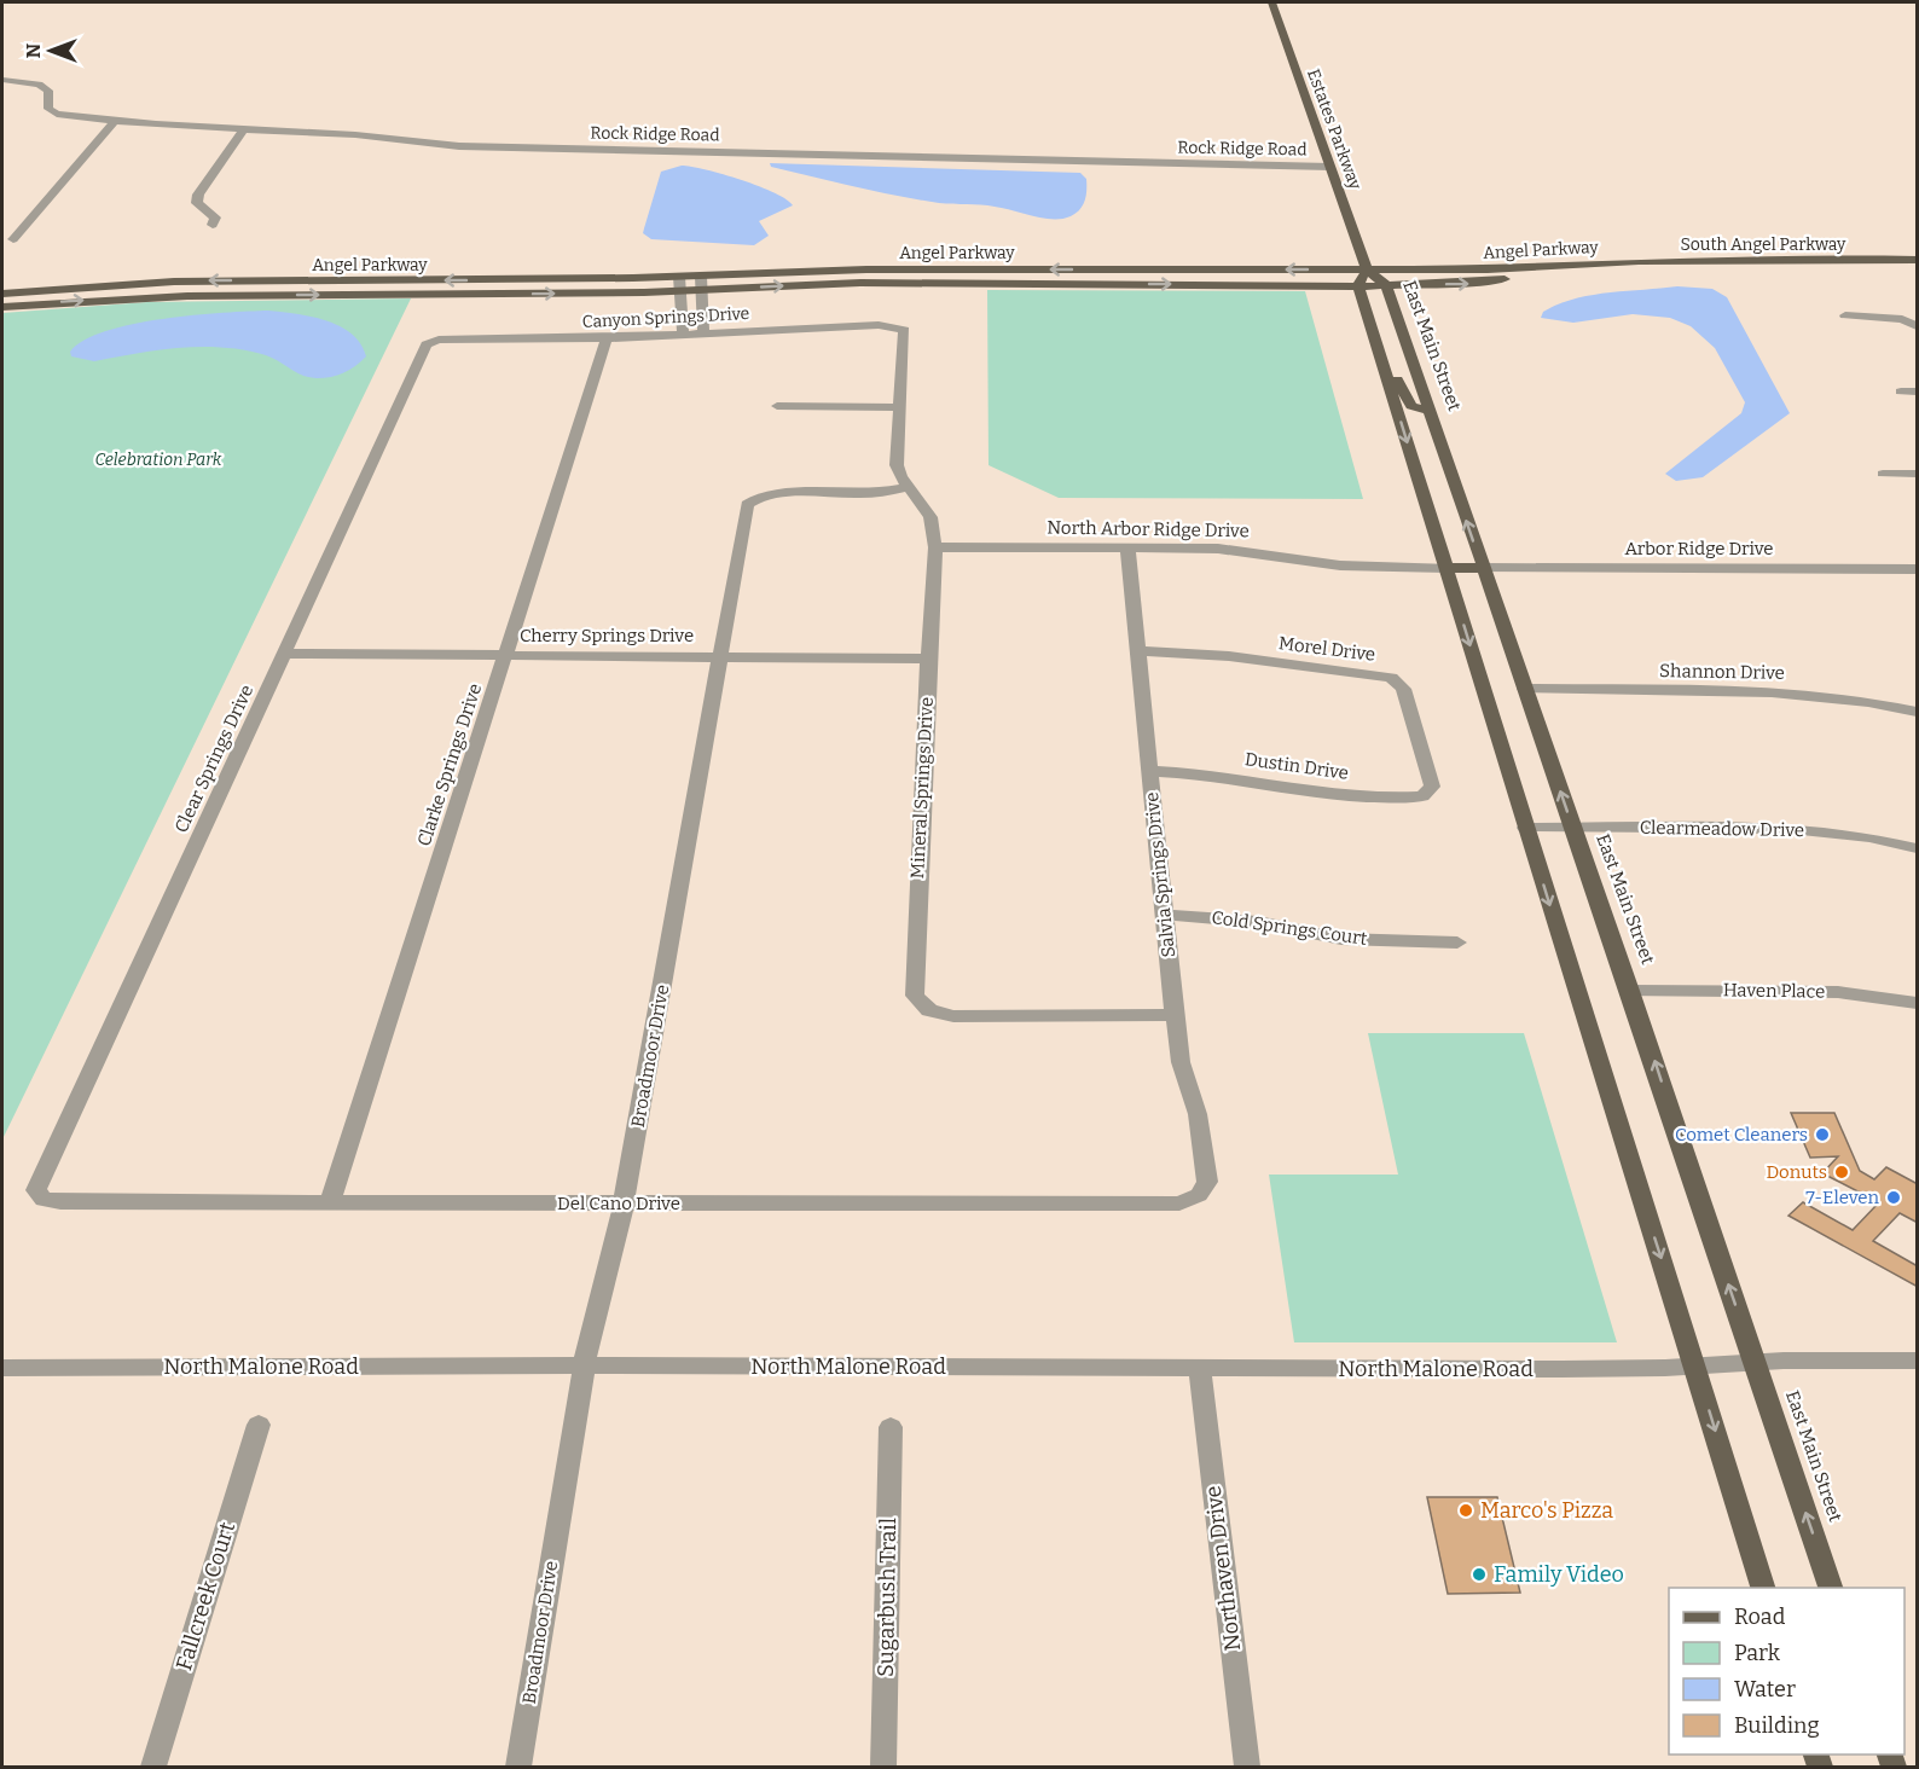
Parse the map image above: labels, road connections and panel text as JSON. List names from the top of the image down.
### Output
{
  "streets": {
    "main road": [
      "Estates Parkway",
      "South Angel Parkway",
      "Angel Parkway",
      "East Main Street"
    ],
    "street": [
      "Rock Ridge Road",
      "Canyon Springs Drive",
      "North Arbor Ridge Drive",
      "Arbor Ridge Drive",
      "Cherry Springs Drive",
      "Morel Drive",
      "Shannon Drive",
      "Clear Springs Drive",
      "Clarke Springs Drive",
      "Dustin Drive",
      "Mineral Springs Drive",
      "Clearmeadow Drive",
      "Salvia Springs Drive",
      "Cold Springs Court",
      "Haven Place",
      "Broadmoor Drive",
      "Del Cano Drive",
      "North Malone Road",
      "Northaven Drive",
      "Fallcreek Court",
      "Sugarbush Trail"
    ]
  },
  "crossings": [
    ["Estates Parkway", "Rock Ridge Road"],
    ["Estates Parkway", "Angel Parkway"],
    ["Estates Parkway", "East Main Street"],
    ["South Angel Parkway", "Angel Parkway"],
    ["Angel Parkway", "East Main Street"],
    ["Canyon Springs Drive", "Clear Springs Drive"],
    ["Canyon Springs Drive", "Clarke Springs Drive"],
    ["Canyon Springs Drive", "Mineral Springs Drive"],
    ["East Main Street", "Arbor Ridge Drive"],
    ["East Main Street", "Shannon Drive"],
    ["East Main Street", "Clearmeadow Drive"],
    ["East Main Street", "Haven Place"],
    ["East Main Street", "North Malone Road"],
    ["North Arbor Ridge Drive", "Mineral Springs Drive"],
    ["North Arbor Ridge Drive", "Salvia Springs Drive"],
    ["Cherry Springs Drive", "Clear Springs Drive"],
    ["Cherry Springs Drive", "Clarke Springs Drive"],
    ["Cherry Springs Drive", "Mineral Springs Drive"],
    ["Cherry Springs Drive", "Broadmoor Drive"],
    ["Morel Drive", "Dustin Drive"],
    ["Morel Drive", "Salvia Springs Drive"],
    ["Clear Springs Drive", "Del Cano Drive"],
    ["Clarke Springs Drive", "Del Cano Drive"],
    ["Dustin Drive", "Salvia Springs Drive"],
    ["Mineral Springs Drive", "Salvia Springs Drive"],
    ["Mineral Springs Drive", "Broadmoor Drive"],
    ["Salvia Springs Drive", "Cold Springs Court"],
    ["Salvia Springs Drive", "Del Cano Drive"],
    ["Broadmoor Drive", "Del Cano Drive"],
    ["Broadmoor Drive", "North Malone Road"],
    ["North Malone Road", "Northaven Drive"]
  ],
  "parks": ["Celebration Park"],
  "places": [
    "Comet Cleaners",
    "Donuts",
    "7-Eleven",
    "Marco's Pizza",
    "Family Video"
  ],
  "legend": [
    "Road",
    "Park",
    "Water",
    "Building"
  ],
  "north": "left"
}
